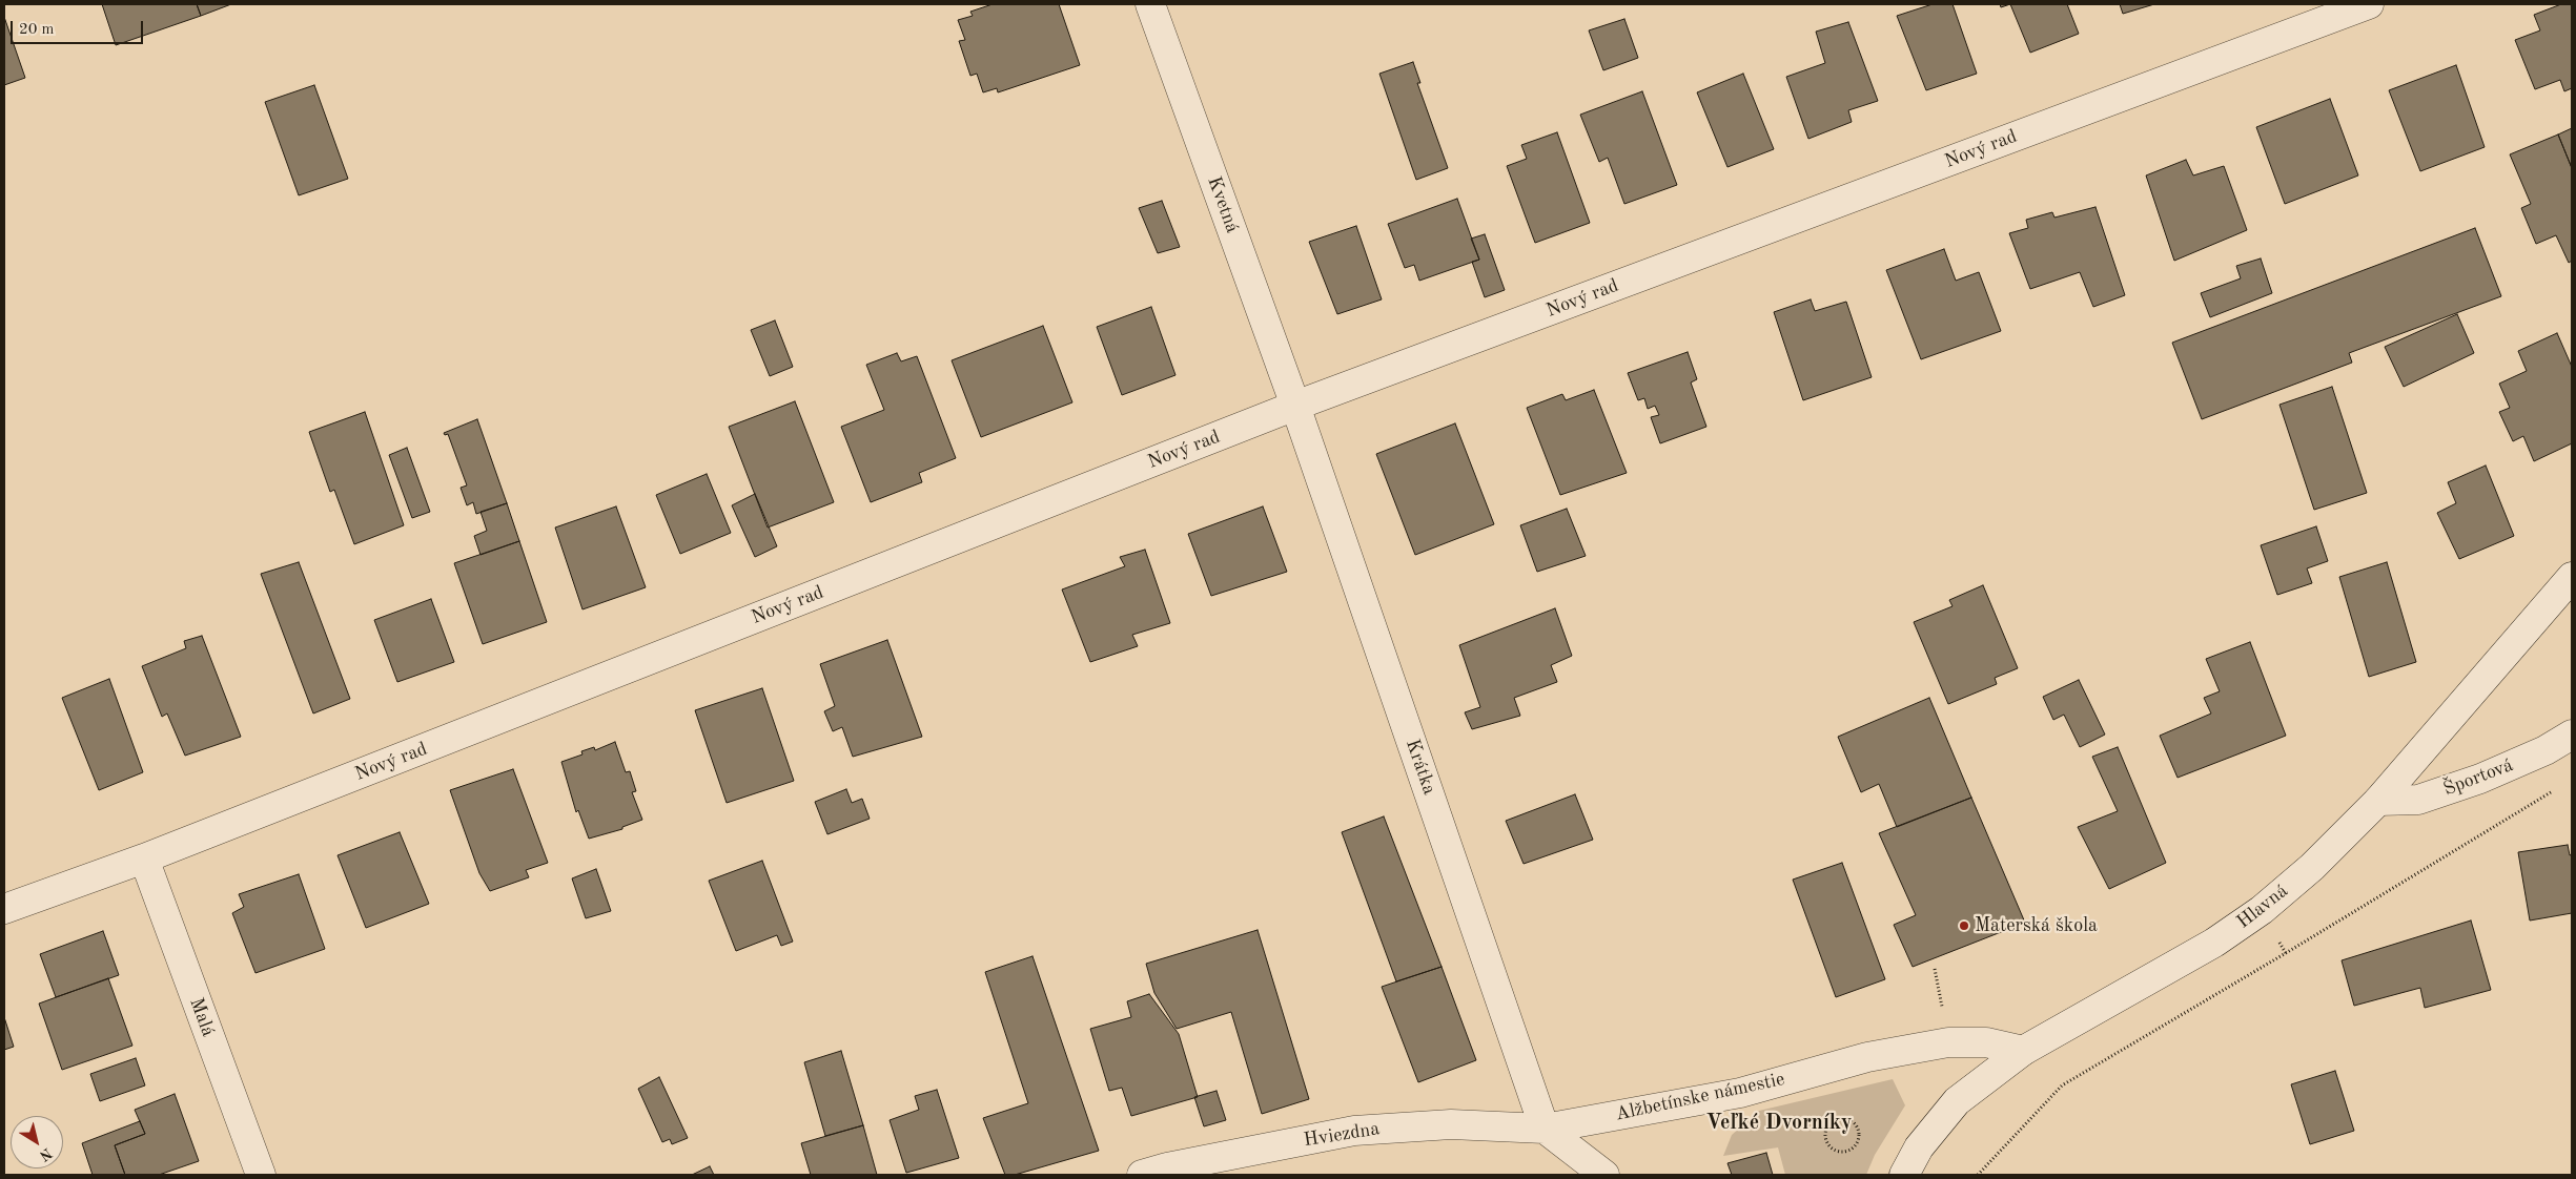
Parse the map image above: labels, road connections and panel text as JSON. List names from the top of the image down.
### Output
{
  "streets": {
    "street": [
      "Nový rad",
      "Kvetná",
      "Krátka",
      "Športová",
      "Hlavná",
      "Malá",
      "Alžbetínske námestie",
      "Hviezdna"
    ]
  },
  "crossings": [
    ["Nový rad", "Kvetná"],
    ["Nový rad", "Krátka"],
    ["Nový rad", "Malá"],
    ["Kvetná", "Krátka"],
    ["Krátka", "Alžbetínske námestie"],
    ["Krátka", "Hviezdna"],
    ["Športová", "Hlavná"],
    ["Hlavná", "Alžbetínske námestie"],
    ["Alžbetínske námestie", "Hviezdna"]
  ],
  "districts": ["Veľké Dvorníky"],
  "places": ["Materská škola"],
  "scale_bar": "20 m",
  "north": "bottom right"
}
